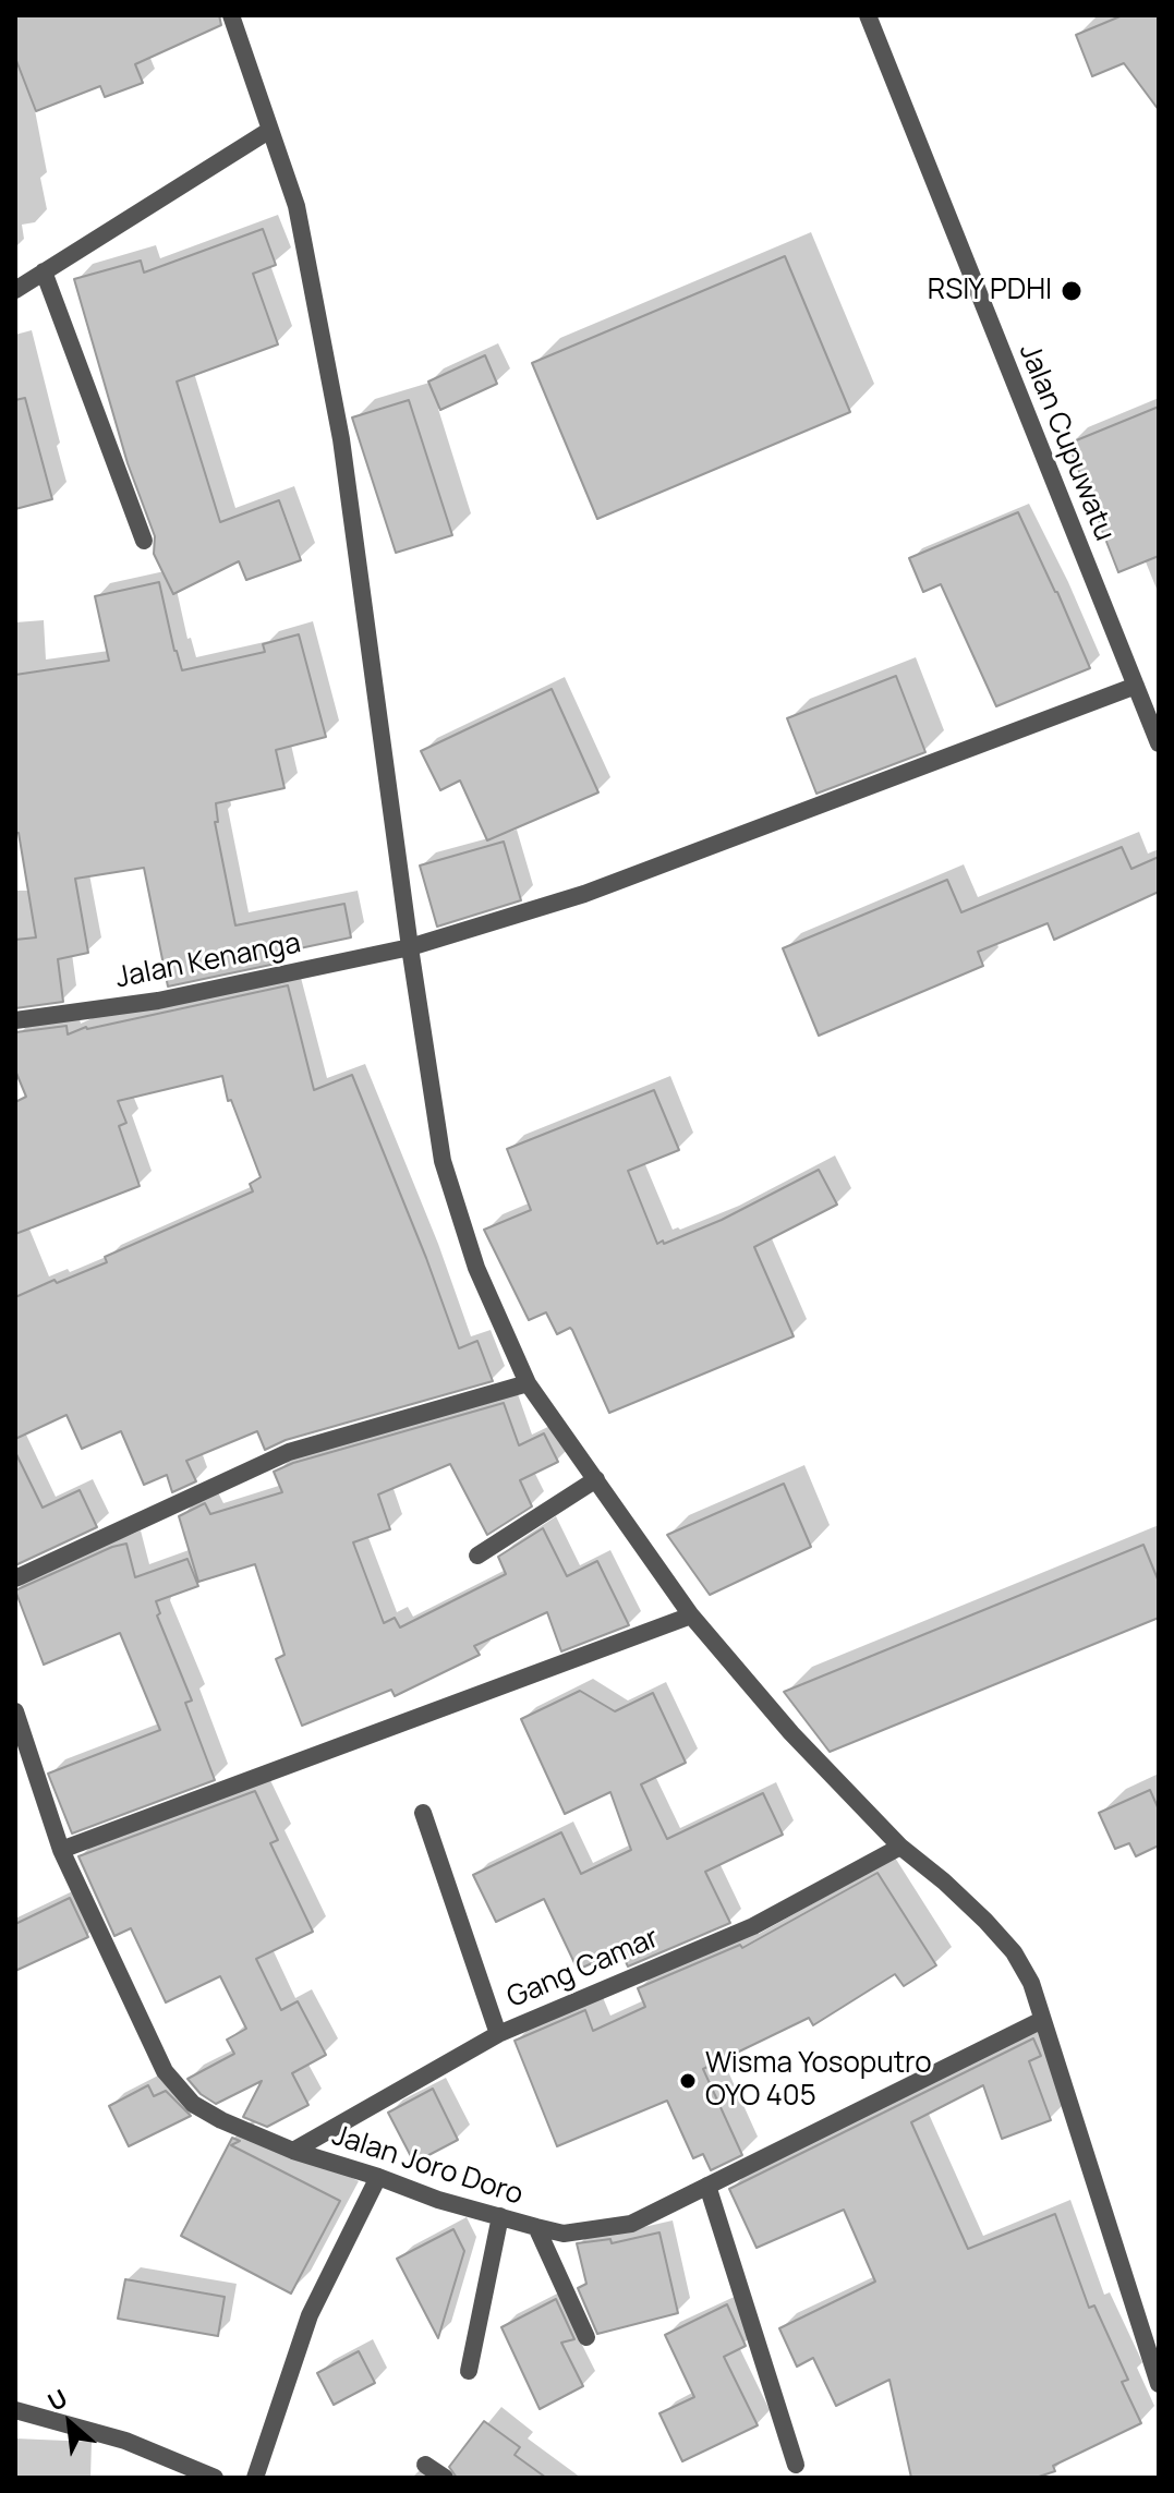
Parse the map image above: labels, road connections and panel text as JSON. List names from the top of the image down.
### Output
{
  "streets": {
    "street": [
      "Jalan Cupuwatu",
      "Jalan Kenanga",
      "Gang Camar",
      "Jalan Joro Doro"
    ]
  },
  "crossings": [
    ["Jalan Cupuwatu", "Jalan Kenanga"],
    ["Gang Camar", "Jalan Joro Doro"]
  ],
  "places": ["RSIY PDHI", "Wisma Yosoputro OYO 405"],
  "north": "top left"
}
